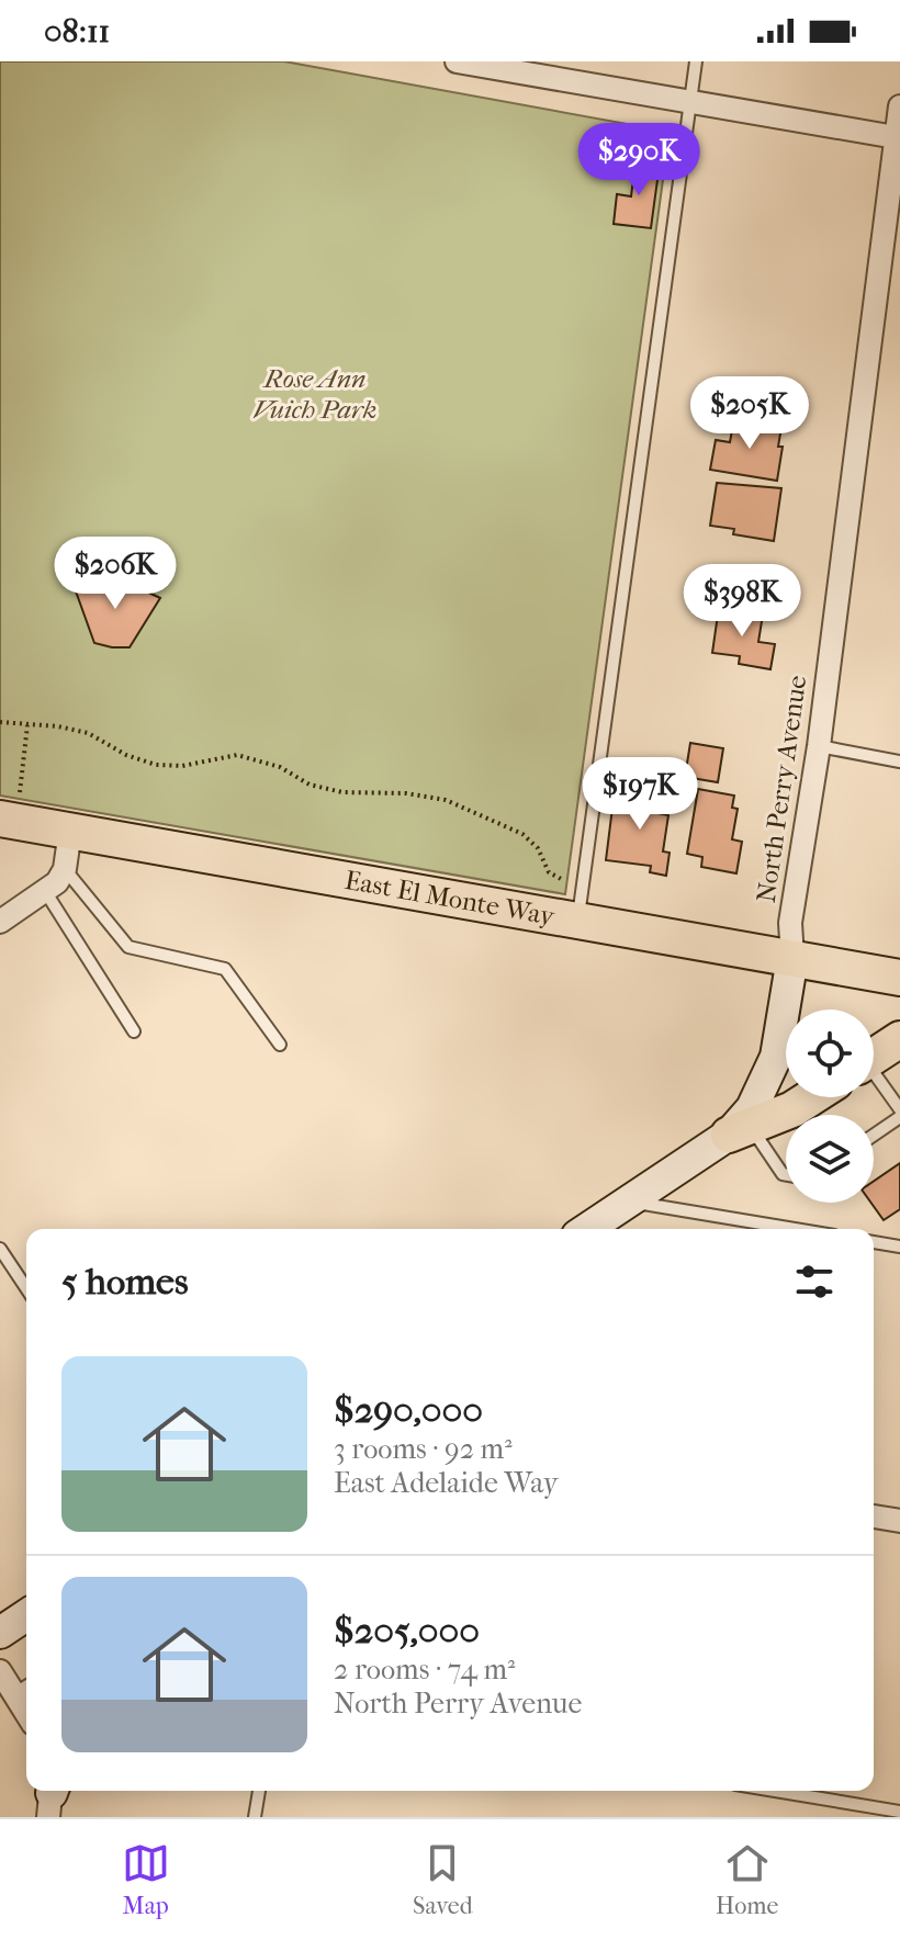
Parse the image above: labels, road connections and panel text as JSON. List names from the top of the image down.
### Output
{
  "streets": {
    "main road": ["East El Monte Way"],
    "street": ["North Perry Avenue"]
  },
  "crossings": [
    ["North Perry Avenue", "East El Monte Way"]
  ],
  "parks": ["Rose Ann Vuich Park"],
  "page": {
    "status": "08:11",
    "price": [
      "$290K",
      "$205K",
      "$206K",
      "$398K",
      "$197K"
    ],
    "heading": "5 homes",
    "list": [
      {
        "name": "$290,000",
        "note": "3 rooms · 92 m² · East Adelaide Way"
      },
      {
        "name": "$205,000",
        "note": "2 rooms · 74 m² · North Perry Avenue"
      }
    ],
    "tabs": ["Map", "Saved", "Home"]
  }
}
